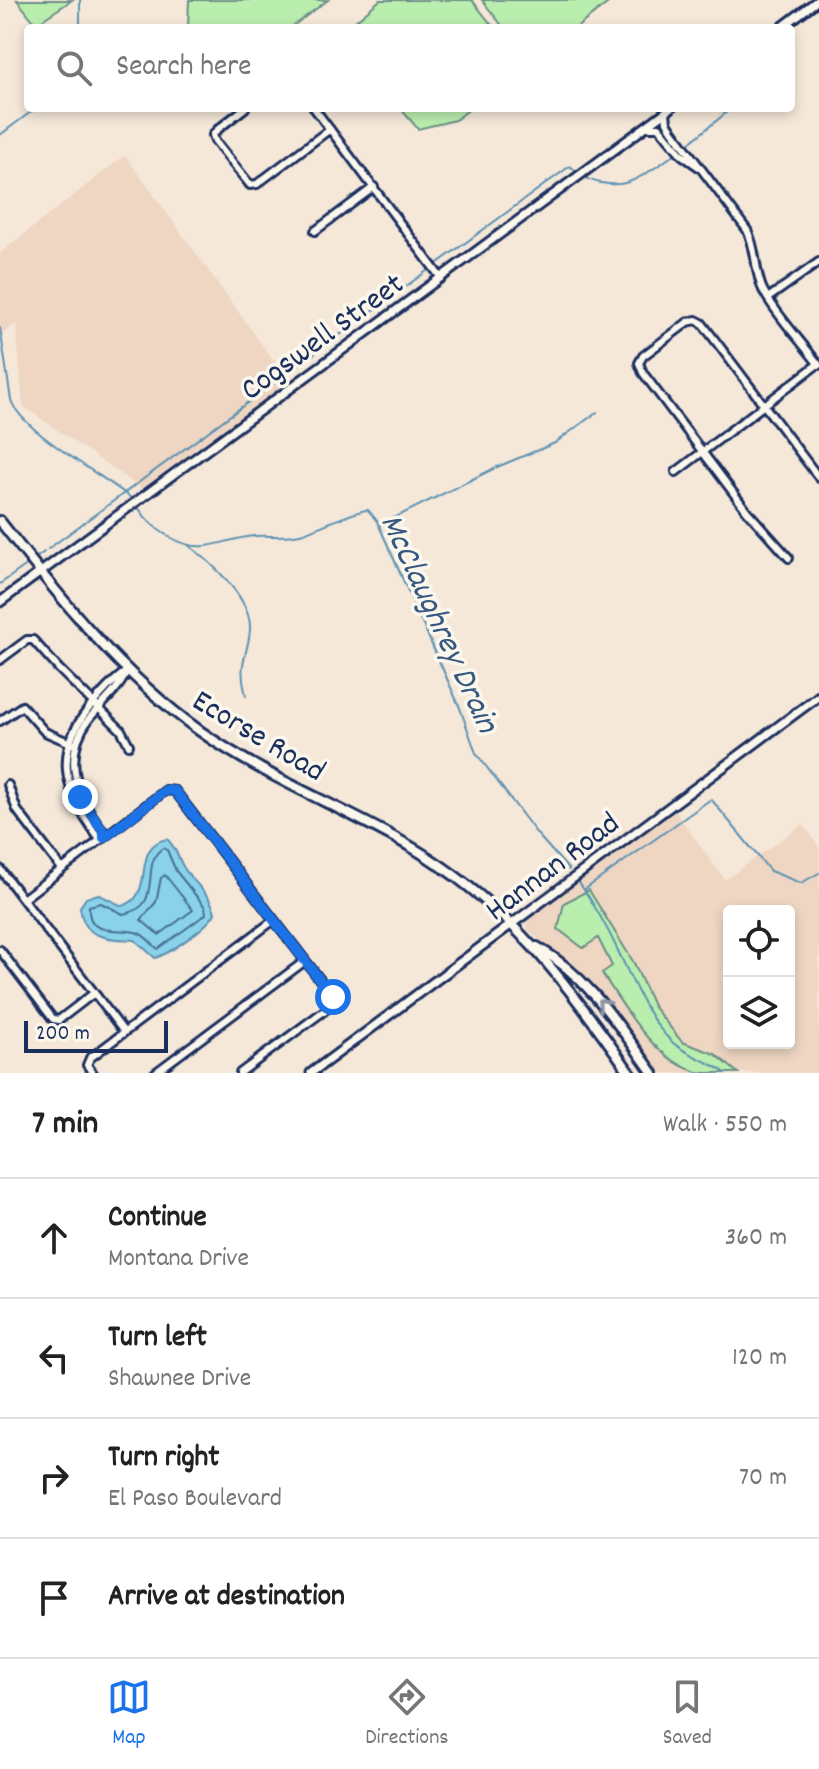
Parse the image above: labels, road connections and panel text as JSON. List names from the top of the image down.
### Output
{
  "streets": {
    "main road": ["Ecorse Road"],
    "street": ["Cogswell Street", "Hannan Road"]
  },
  "crossings": [
    ["Cogswell Street", "Ecorse Road"],
    ["Ecorse Road", "Hannan Road"]
  ],
  "water": ["McClaughrey Drain"],
  "scale_bar": "200 m",
  "page": {
    "search": "Search here",
    "scale": "200 m",
    "heading": ["7 min", "Walk · 550 m"],
    "list": [
      ["Continue", "Montana Drive", "360 m"],
      ["Turn left", "Shawnee Drive", "120 m"],
      ["Turn right", "El Paso Boulevard", "70 m"],
      "Arrive at destination"
    ],
    "nav": ["Map", "Directions", "Saved"]
  }
}
